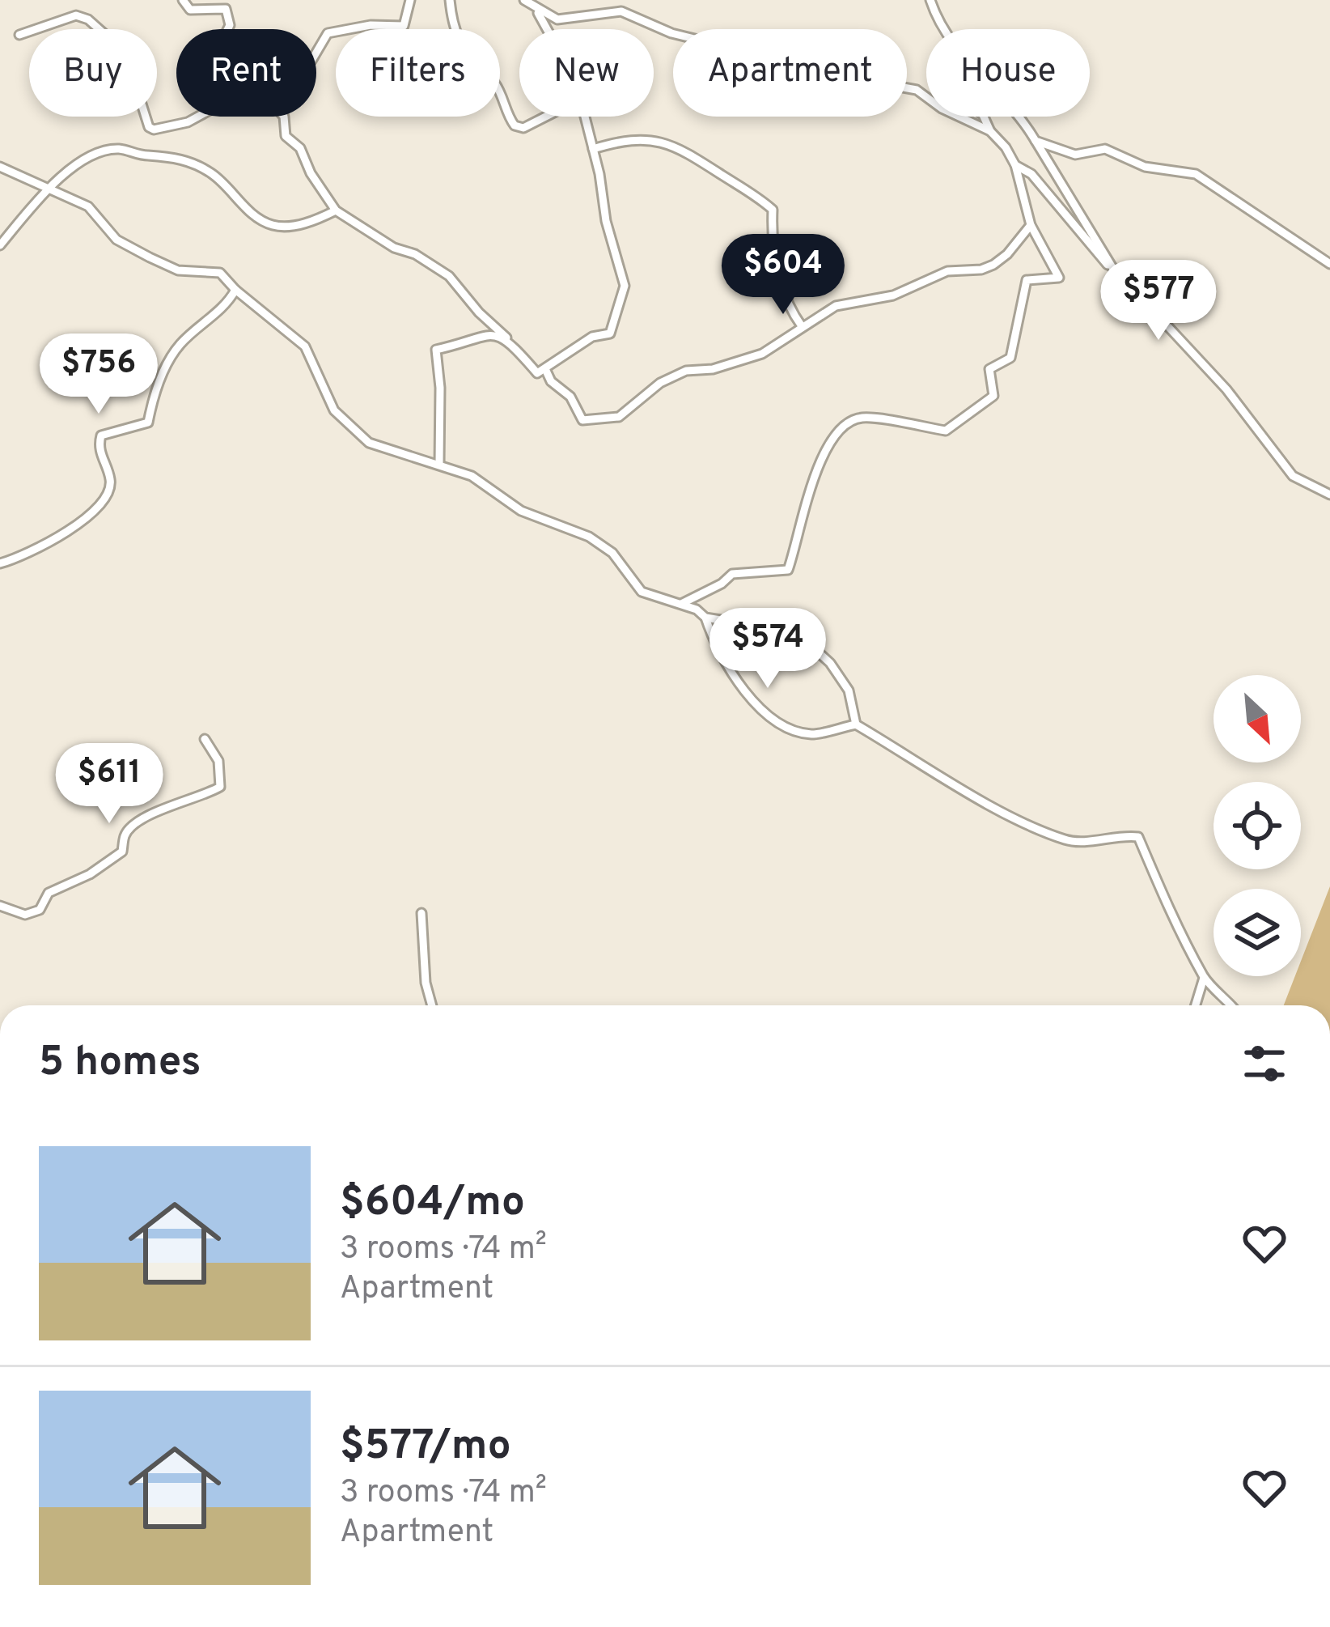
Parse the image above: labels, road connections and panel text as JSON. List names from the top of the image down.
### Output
{
  "north": "bottom right",
  "page": {
    "chip": [
      "Buy",
      "Rent",
      "Filters",
      "New",
      "Apartment",
      "House"
    ],
    "price": [
      "$604",
      "$577",
      "$756",
      "$574",
      "$611"
    ],
    "heading": "5 homes",
    "list": [
      {
        "name": "$604/mo",
        "note": "3 rooms · 74 m² · Apartment"
      },
      {
        "name": "$577/mo",
        "note": "3 rooms · 74 m² · Apartment"
      }
    ]
  }
}
